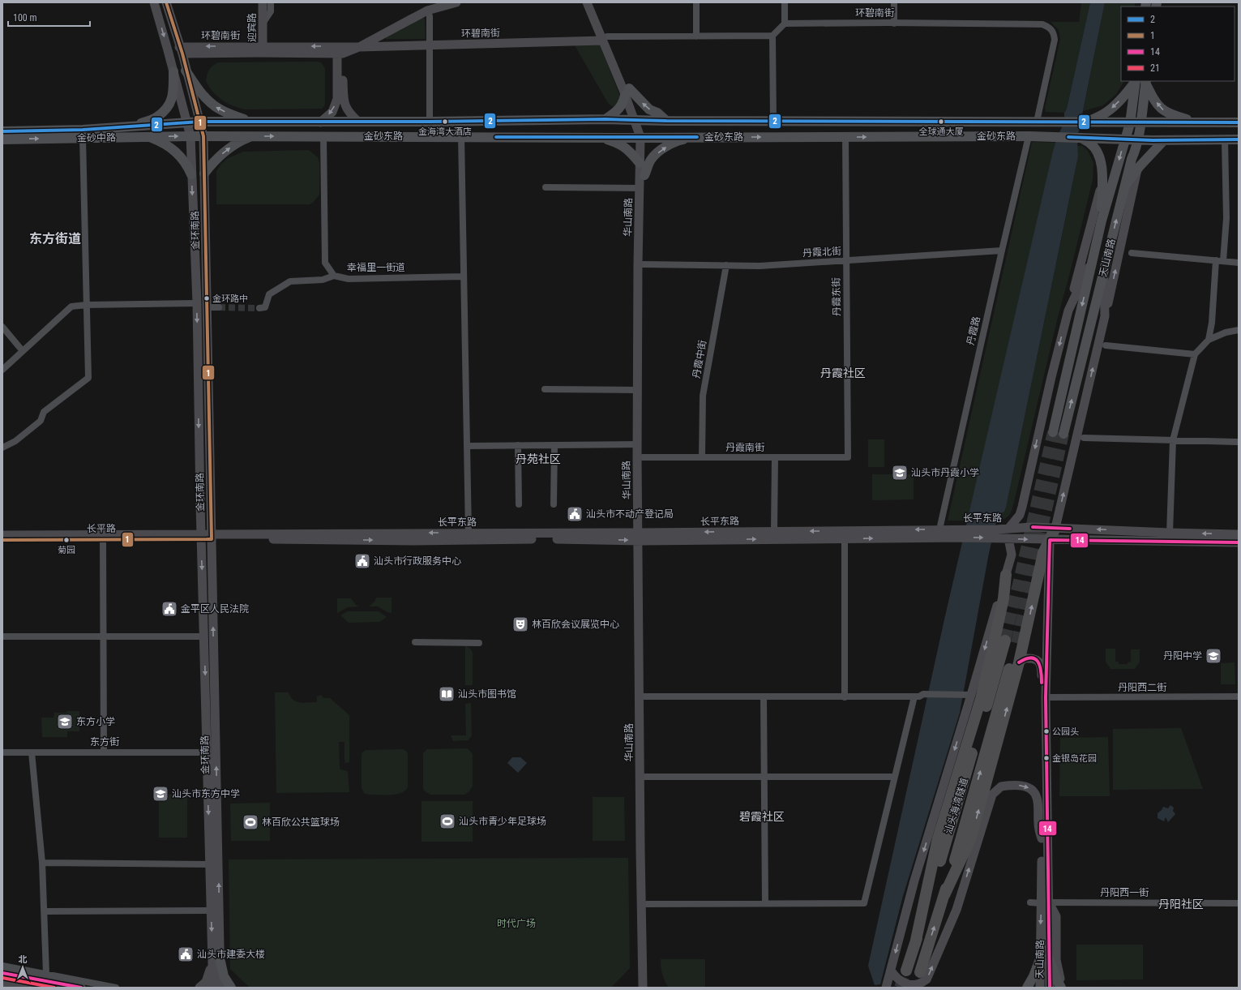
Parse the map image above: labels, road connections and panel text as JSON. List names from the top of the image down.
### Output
{
  "streets": {
    "highway": ["汕头海湾隧道"],
    "main road": ["金砂东路", "金砂中路", "天山南路"],
    "street": [
      "环碧南街",
      "迎宾路",
      "华山南路",
      "金环南路",
      "丹霞北街",
      "幸福里一街道",
      "丹霞东街",
      "丹霞路",
      "丹霞中街",
      "丹霞南街",
      "长平东路",
      "长平路",
      "丹阳西二街",
      "东方街",
      "丹阳西一街"
    ]
  },
  "crossings": [
    ["环碧南街", "迎宾路"],
    ["环碧南街", "金砂东路"],
    ["环碧南街", "华山南路"],
    ["环碧南街", "金环南路"],
    ["金砂东路", "金砂中路"],
    ["金砂东路", "华山南路"],
    ["金砂东路", "金环南路"],
    ["金砂东路", "天山南路"],
    ["金砂东路", "幸福里一街道"],
    ["金砂东路", "丹霞东街"],
    ["金砂东路", "丹霞路"],
    ["金砂中路", "金环南路"],
    ["华山南路", "丹霞北街"],
    ["华山南路", "丹霞南街"],
    ["华山南路", "长平东路"],
    ["金环南路", "长平东路"],
    ["金环南路", "长平路"],
    ["金环南路", "东方街"],
    ["丹霞北街", "丹霞东街"],
    ["丹霞北街", "丹霞路"],
    ["丹霞北街", "丹霞中街"],
    ["天山南路", "长平东路"],
    ["天山南路", "丹阳西二街"],
    ["天山南路", "丹阳西一街"],
    ["丹霞东街", "丹霞南街"],
    ["丹霞路", "长平东路"],
    ["丹霞中街", "丹霞南街"],
    ["长平东路", "长平路"]
  ],
  "districts": [
    "东方街道",
    "丹霞社区",
    "丹苑社区",
    "碧霞社区",
    "丹阳社区"
  ],
  "parks": ["时代广场"],
  "places": {
    "other": [
      "金海湾大酒店",
      "全球通大厦",
      "金环路中",
      "菊园",
      "公园头",
      "金银岛花园"
    ],
    "school or university": [
      "汕头市丹霞小学",
      "丹阳中学",
      "东方小学",
      "汕头市东方中学"
    ],
    "public building": [
      "汕头市不动产登记局",
      "汕头市行政服务中心",
      "金平区人民法院",
      "汕头市建委大楼"
    ],
    "theatre": ["林百欣会议展览中心"],
    "library": ["汕头市图书馆"],
    "sports": ["汕头市青少年足球场", "林百欣公共篮球场"]
  },
  "lines": [
    "transit line 1",
    "transit line 2",
    "transit line 14",
    "transit line 21"
  ],
  "legend": [
    "2",
    "1",
    "14",
    "21"
  ],
  "scale_bar": "100 m",
  "north": "top"
}
